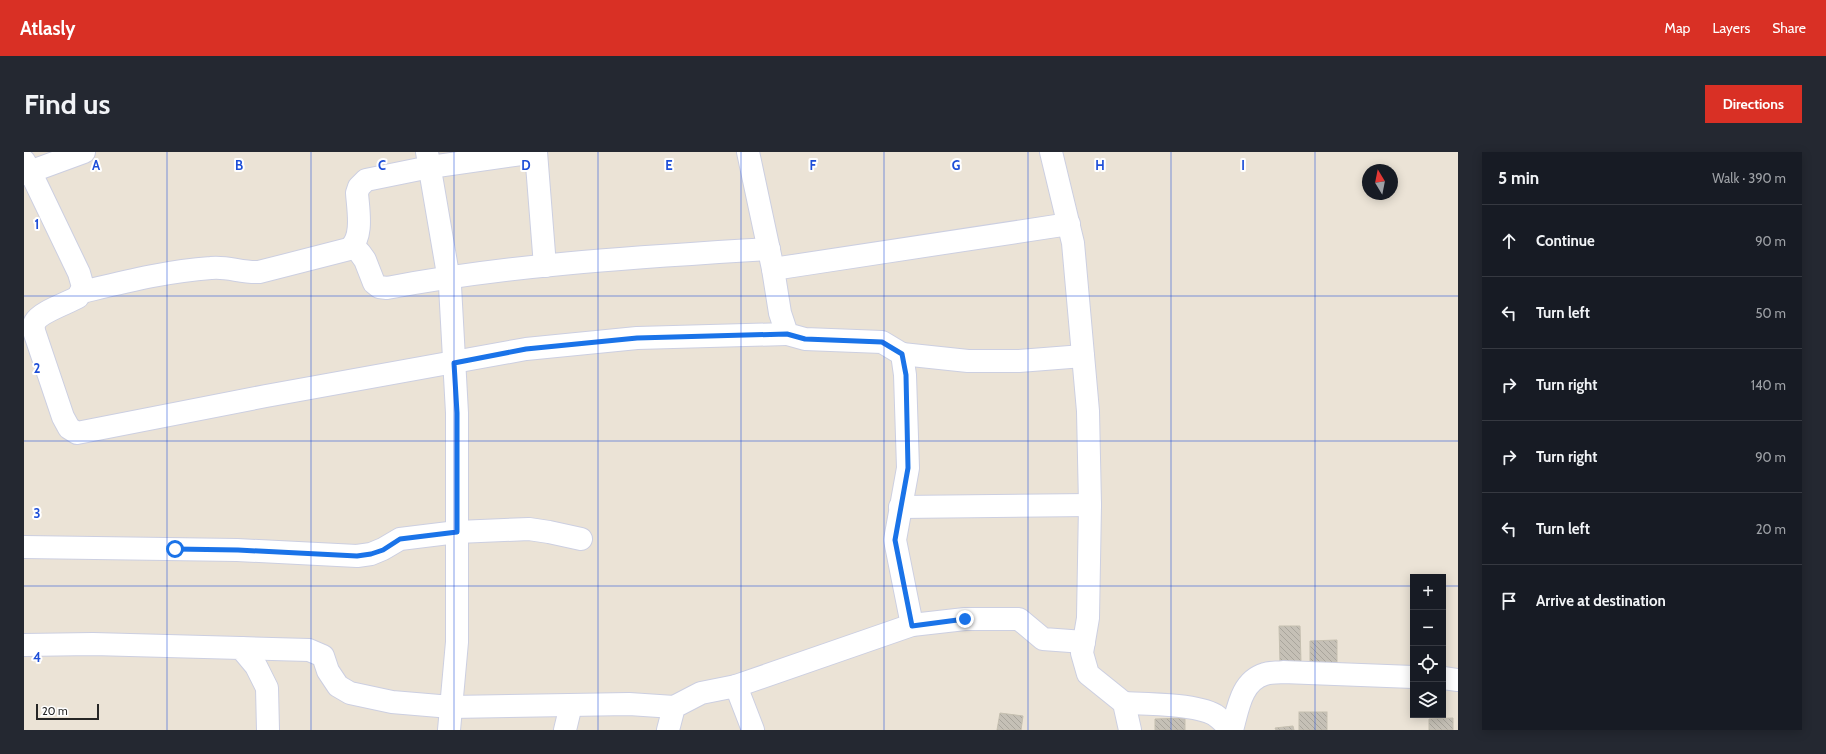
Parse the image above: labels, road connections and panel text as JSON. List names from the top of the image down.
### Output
{
  "scale_bar": "20 m",
  "north": "top",
  "page": {
    "header": "Atlasly",
    "nav": ["Map", "Layers", "Share"],
    "buttons": "Directions",
    "title": "Find us",
    "heading": ["5 min", "Walk · 390 m"],
    "list": [
      ["Continue", "90 m"],
      ["Turn left", "50 m"],
      ["Turn right", "140 m"],
      ["Turn right", "90 m"],
      ["Turn left", "20 m"],
      "Arrive at destination"
    ],
    "map_buttons": ["+", "−"],
    "scale": "20 m"
  },
  "grid": {
    "columns": [
      "A",
      "B",
      "C",
      "D",
      "E",
      "F",
      "G",
      "H",
      "I"
    ],
    "rows": [
      "1",
      "2",
      "3",
      "4"
    ]
  }
}
